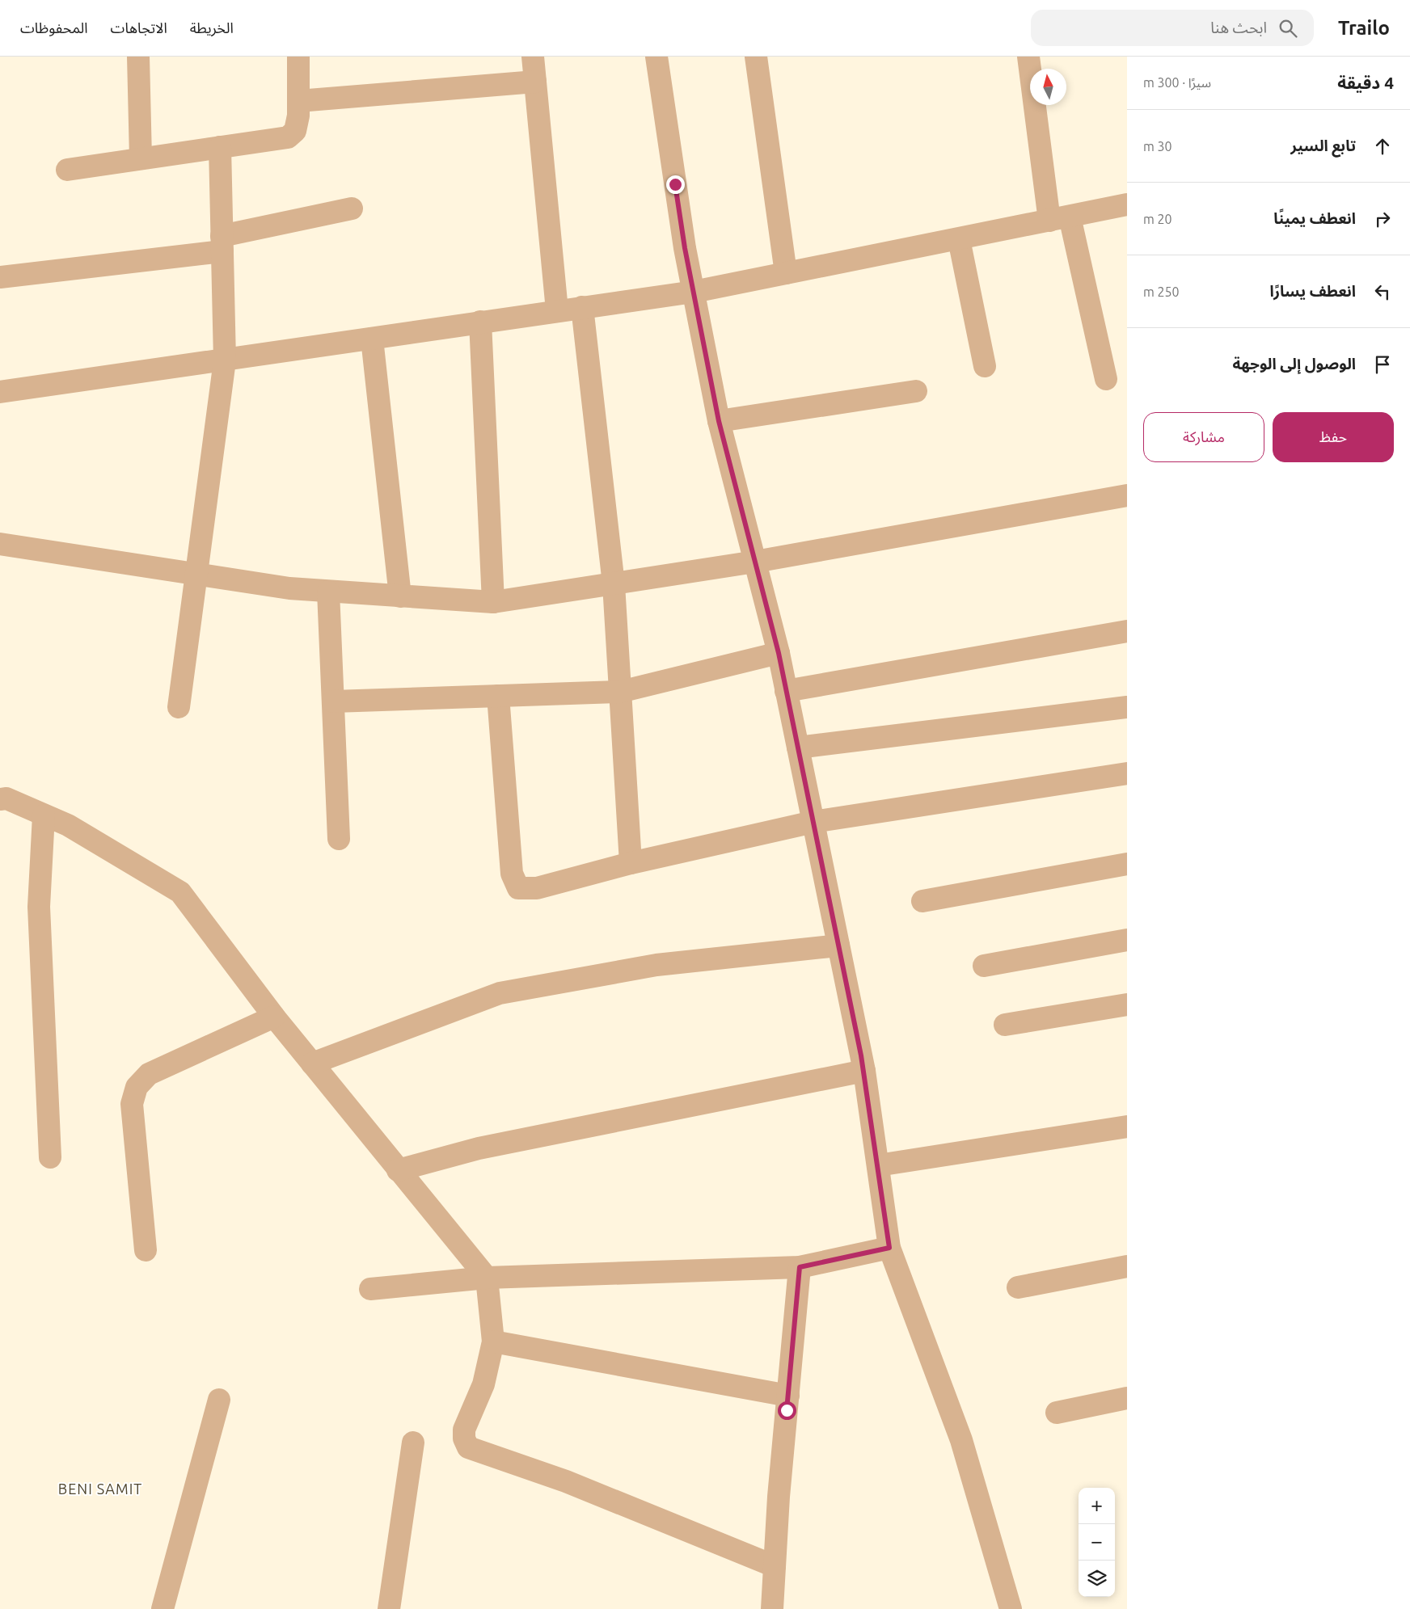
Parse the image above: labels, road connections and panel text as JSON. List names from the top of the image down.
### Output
{
  "districts": ["BENI SAMIT"],
  "north": "top",
  "page": {
    "header": "Trailo",
    "search": "ابحث هنا",
    "nav": ["الخريطة", "الاتجاهات", "المحفوظات"],
    "heading": ["4 دقيقة", "سيرًا · 300 m"],
    "list": [
      ["تابع السير", "30 m"],
      ["انعطف يمينًا", "20 m"],
      ["انعطف يسارًا", "250 m"],
      "الوصول إلى الوجهة"
    ],
    "buttons": ["حفظ", "مشاركة"],
    "map_buttons": ["+", "−"]
  }
}
